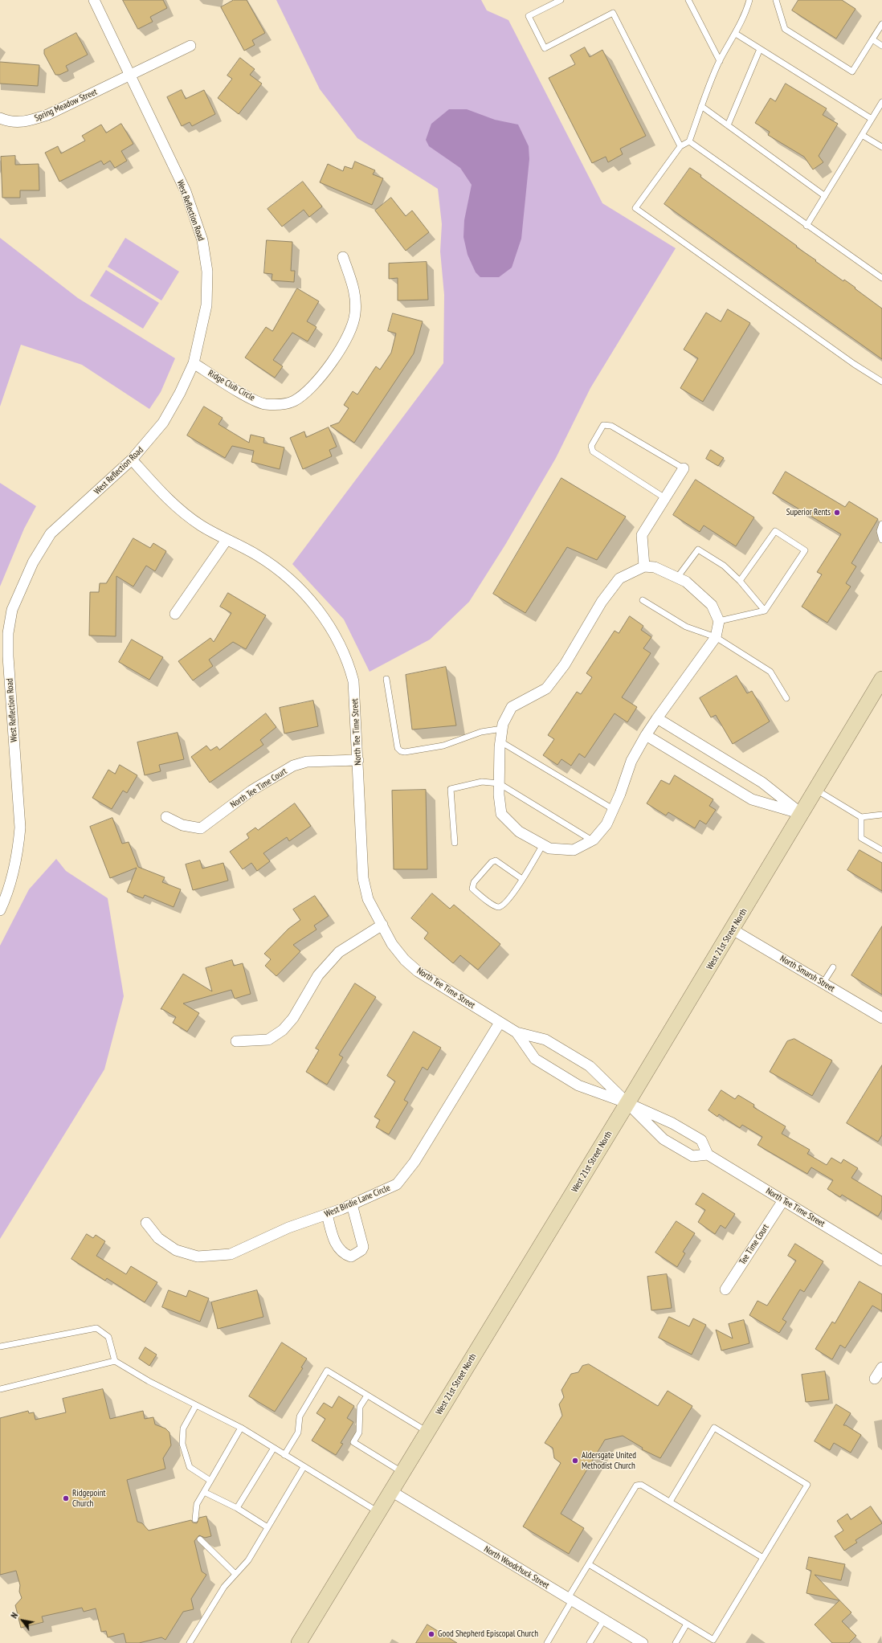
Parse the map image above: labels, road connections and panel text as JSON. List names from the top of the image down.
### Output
{
  "streets": {
    "main road": ["West 21st Street North"],
    "street": [
      "Spring Meadow Street",
      "West Reflection Road",
      "Ridge Club Circle",
      "North Tee Time Street",
      "North Tee Time Court",
      "North Smarsh Street",
      "West Birdie Lane Circle",
      "Tee Time Court",
      "North Woodchuck Street"
    ]
  },
  "crossings": [
    ["Spring Meadow Street", "West Reflection Road"],
    ["West Reflection Road", "Ridge Club Circle"],
    ["West Reflection Road", "North Tee Time Street"],
    ["North Tee Time Street", "North Tee Time Court"],
    ["North Tee Time Street", "West 21st Street North"],
    ["North Tee Time Street", "West Birdie Lane Circle"],
    ["North Tee Time Street", "Tee Time Court"],
    ["West 21st Street North", "North Smarsh Street"],
    ["West 21st Street North", "North Woodchuck Street"]
  ],
  "places": [
    "Superior Rents",
    "Aldersgate United Methodist Church",
    "Ridgepoint Church",
    "Good Shepherd Episcopal Church"
  ],
  "north": "top left"
}
